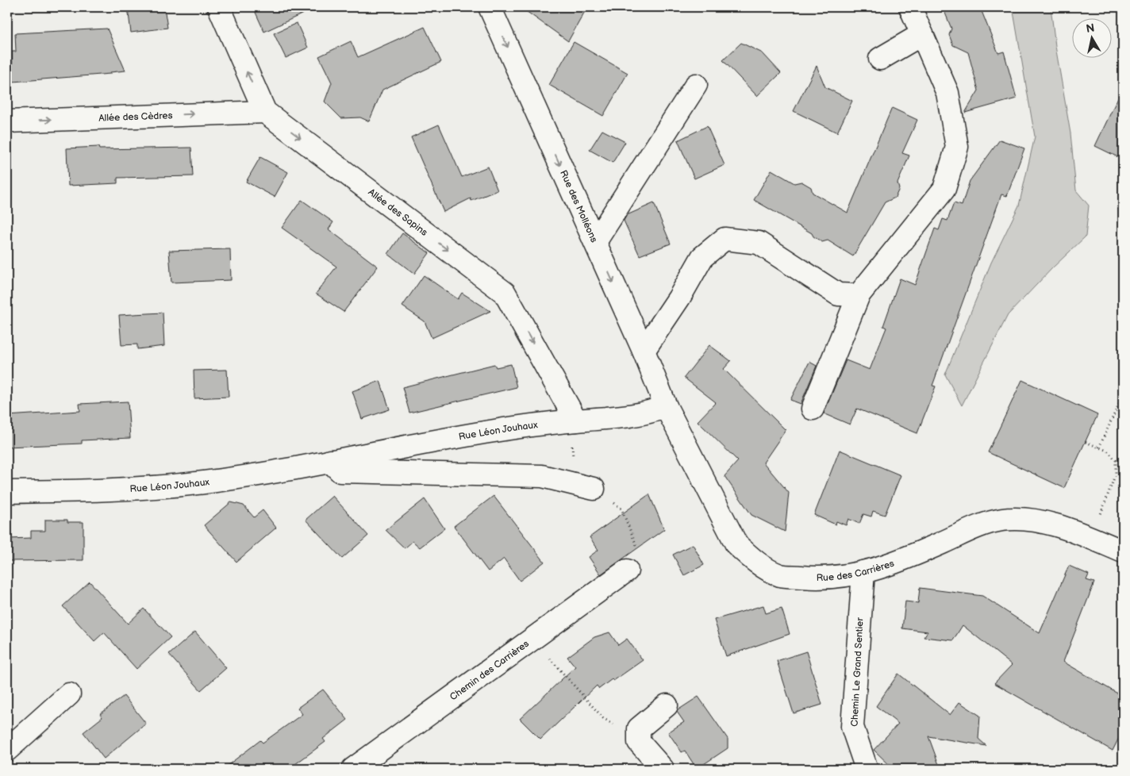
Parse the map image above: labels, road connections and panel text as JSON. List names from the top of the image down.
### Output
{
  "streets": {
    "street": [
      "Allée des Cèdres",
      "Rue des Molléons",
      "Allée des Sapins",
      "Rue Léon Jouhaux",
      "Rue des Carrières",
      "Chemin des Carrières",
      "Chemin Le Grand Sentier"
    ]
  },
  "crossings": [
    ["Allée des Cèdres", "Allée des Sapins"],
    ["Rue des Molléons", "Rue Léon Jouhaux"],
    ["Rue des Molléons", "Rue des Carrières"],
    ["Allée des Sapins", "Rue Léon Jouhaux"],
    ["Rue Léon Jouhaux", "Rue des Carrières"],
    ["Rue des Carrières", "Chemin Le Grand Sentier"]
  ],
  "one_way": ["Allée des Cèdres", "Rue des Molléons"],
  "north": "top"
}
